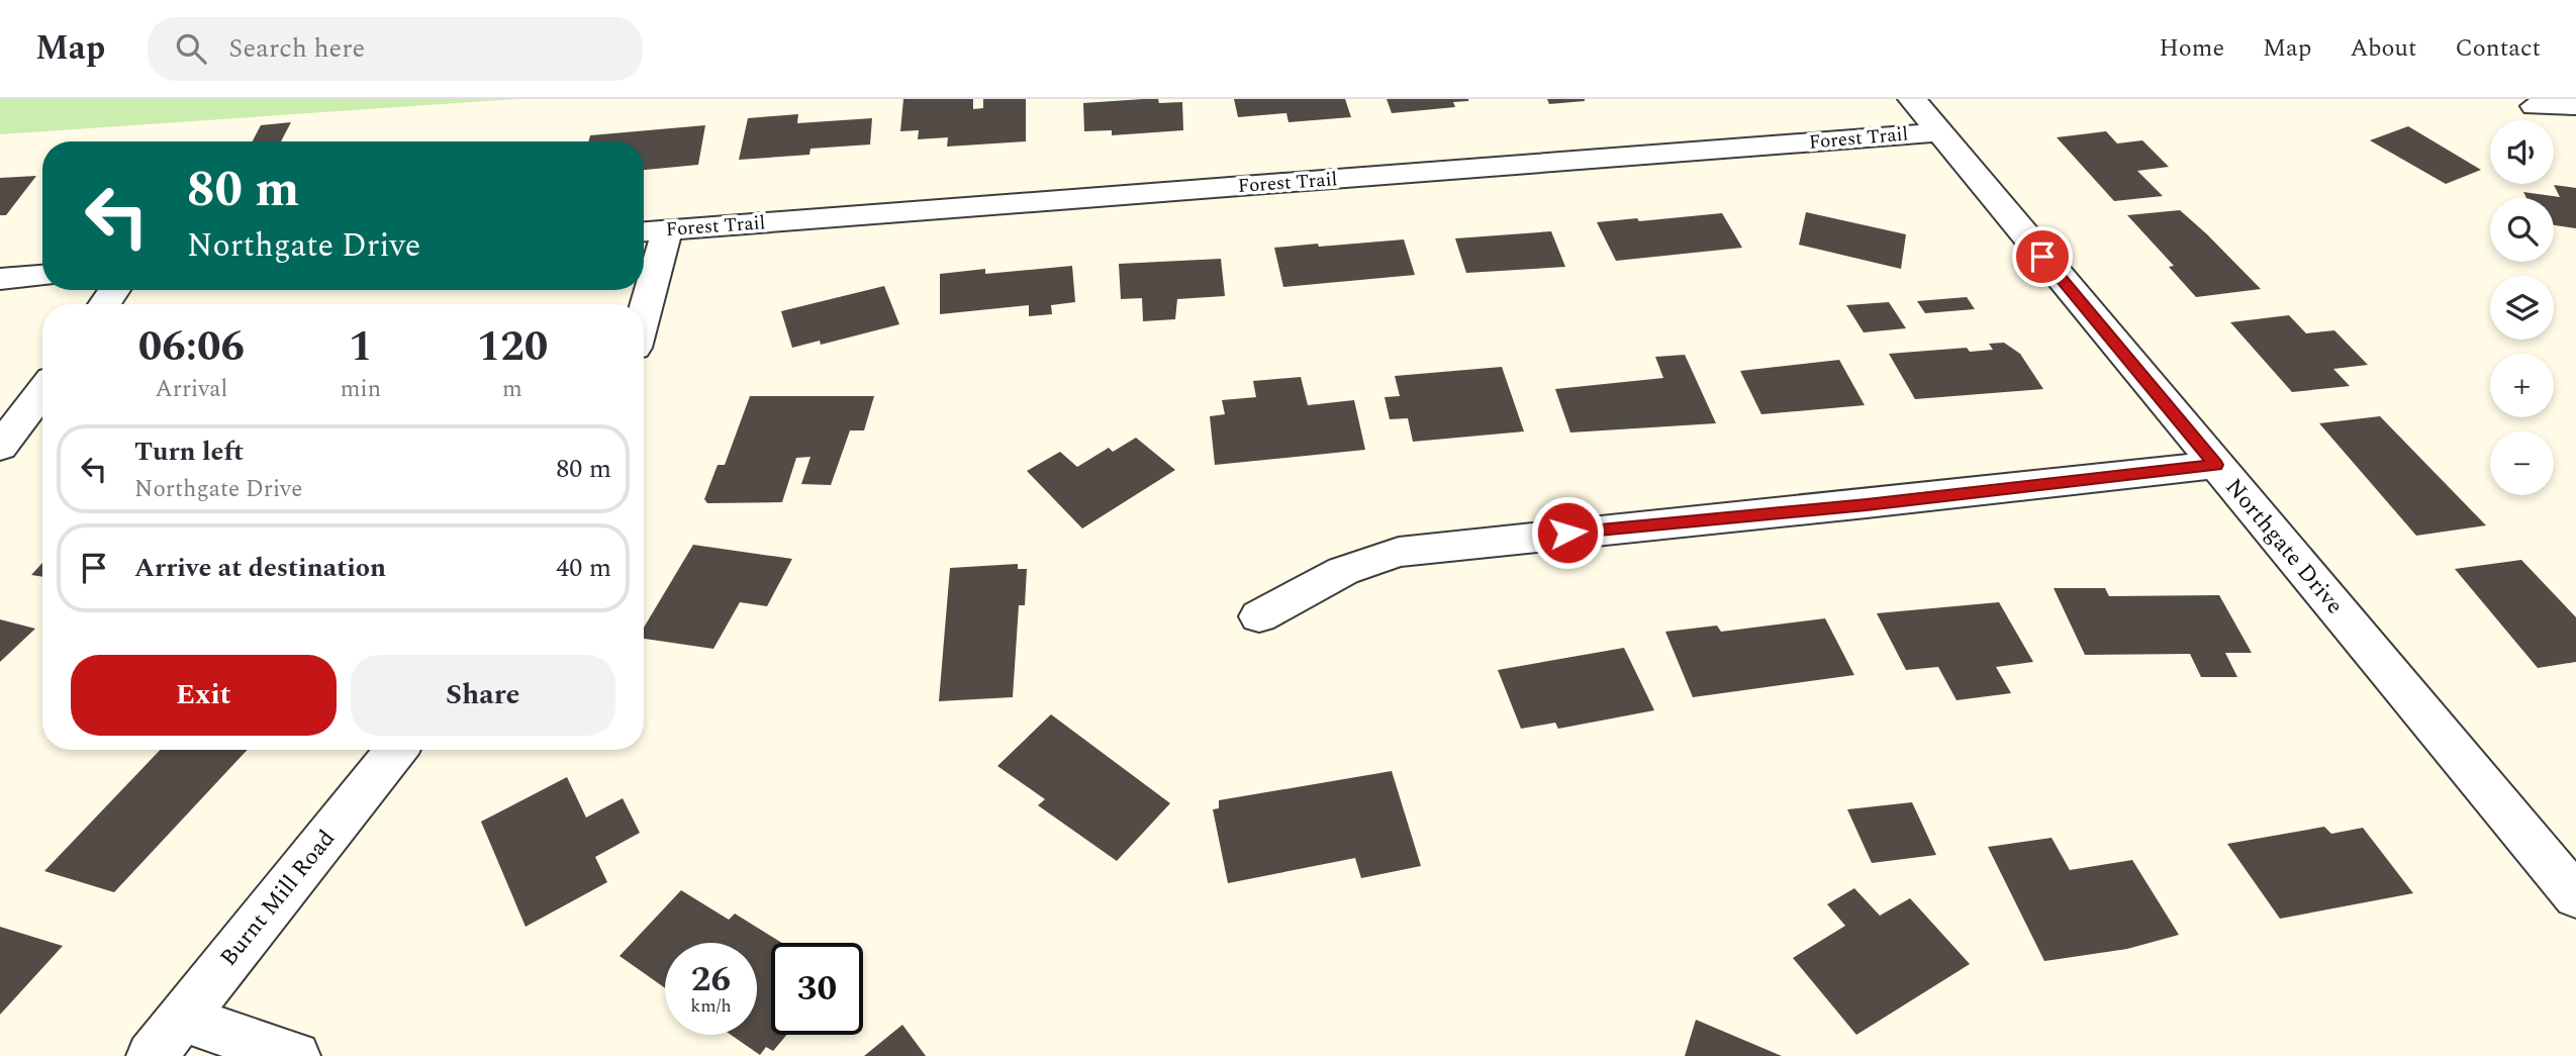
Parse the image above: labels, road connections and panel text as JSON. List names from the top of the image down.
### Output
{
  "streets": {
    "street": ["Forest Trail", "Northgate Drive", "Burnt Mill Road"]
  },
  "crossings": [
    ["Forest Trail", "Northgate Drive"]
  ],
  "page": {
    "header": "Map",
    "search": "Search here",
    "nav": [
      "Home",
      "Map",
      "About",
      "Contact"
    ],
    "map_buttons": ["+", "−"],
    "turn": ["80 m", "Northgate Drive"],
    "eta": [
      "06:06",
      "Arrival",
      "1",
      "min",
      "120",
      "m"
    ],
    "list": [
      {
        "name": "Turn left",
        "note": "Northgate Drive",
        "value": "80 m"
      },
      {
        "name": "Arrive at destination",
        "value": "40 m"
      }
    ],
    "buttons": ["Exit", "Share"],
    "speed": "26 km/h",
    "limit": "30"
  }
}
